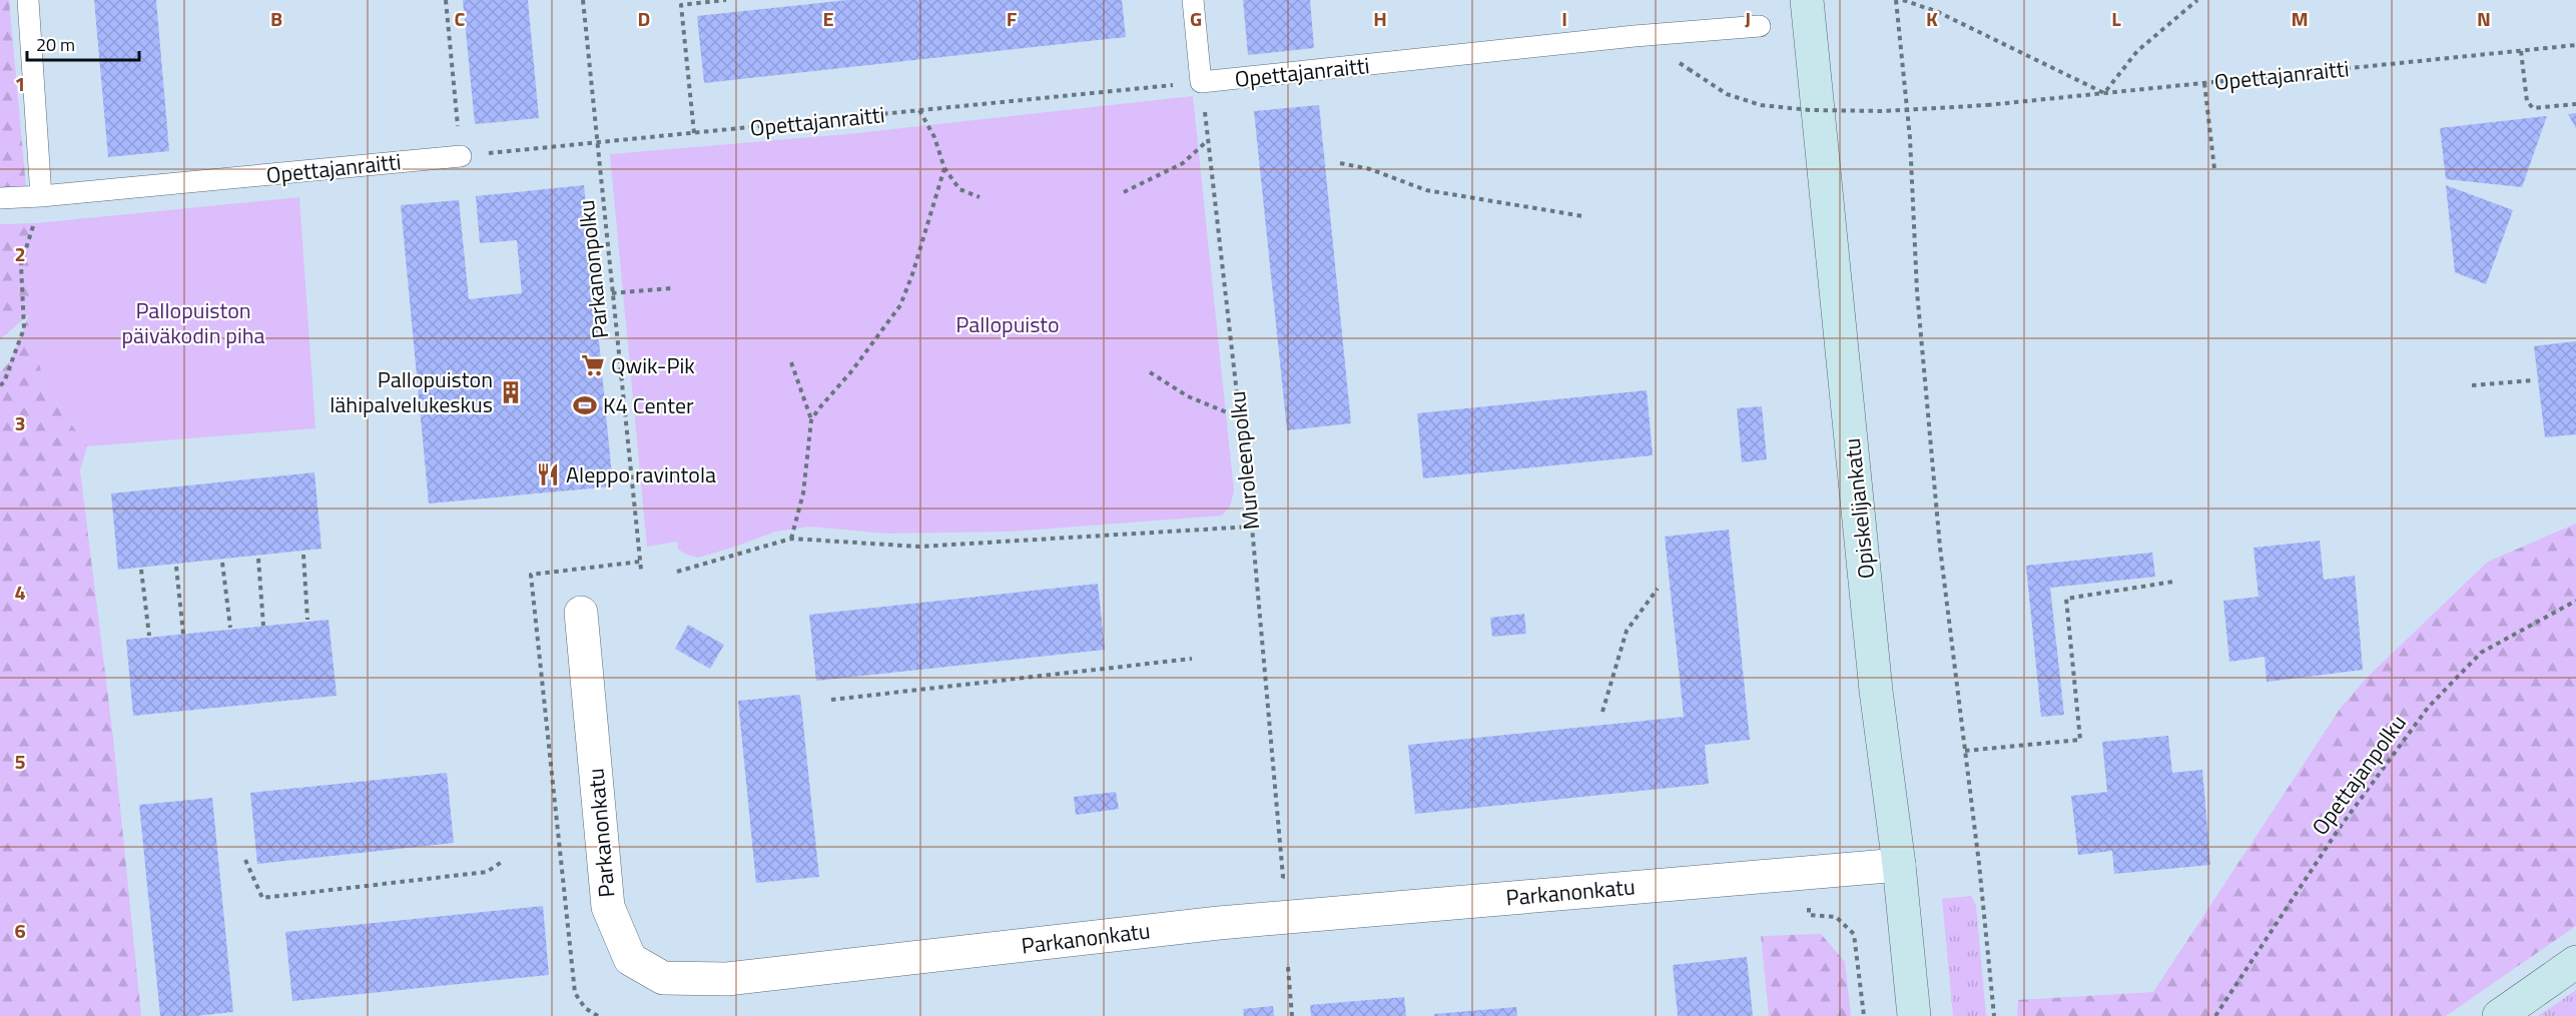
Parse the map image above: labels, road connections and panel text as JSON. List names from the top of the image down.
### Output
{
  "streets": {
    "main road": ["Opiskelijankatu"],
    "street": ["Parkanonkatu"],
    "lane": ["Opettajanraitti"],
    "path": ["Parkanonpolku", "Muroleenpolku", "Opettajanpolku"]
  },
  "crossings": [
    ["Opettajanraitti", "Parkanonpolku"],
    ["Opettajanraitti", "Muroleenpolku"],
    ["Muroleenpolku", "Parkanonkatu"],
    ["Opiskelijankatu", "Parkanonkatu"]
  ],
  "parks": ["Pallopuiston päiväkodin piha", "Pallopuisto"],
  "places": {
    "supermarket": ["Qwik-Pik"],
    "building": ["Pallopuiston lähipalvelukeskus"],
    "sports": ["K4 Center"],
    "restaurant": ["Aleppo ravintola"]
  },
  "scale_bar": "20 m",
  "grid": {
    "columns": [
      "B",
      "C",
      "D",
      "E",
      "F",
      "G",
      "H",
      "I",
      "J",
      "K",
      "L",
      "M",
      "N"
    ],
    "rows": [
      "1",
      "2",
      "3",
      "4",
      "5",
      "6"
    ]
  }
}
